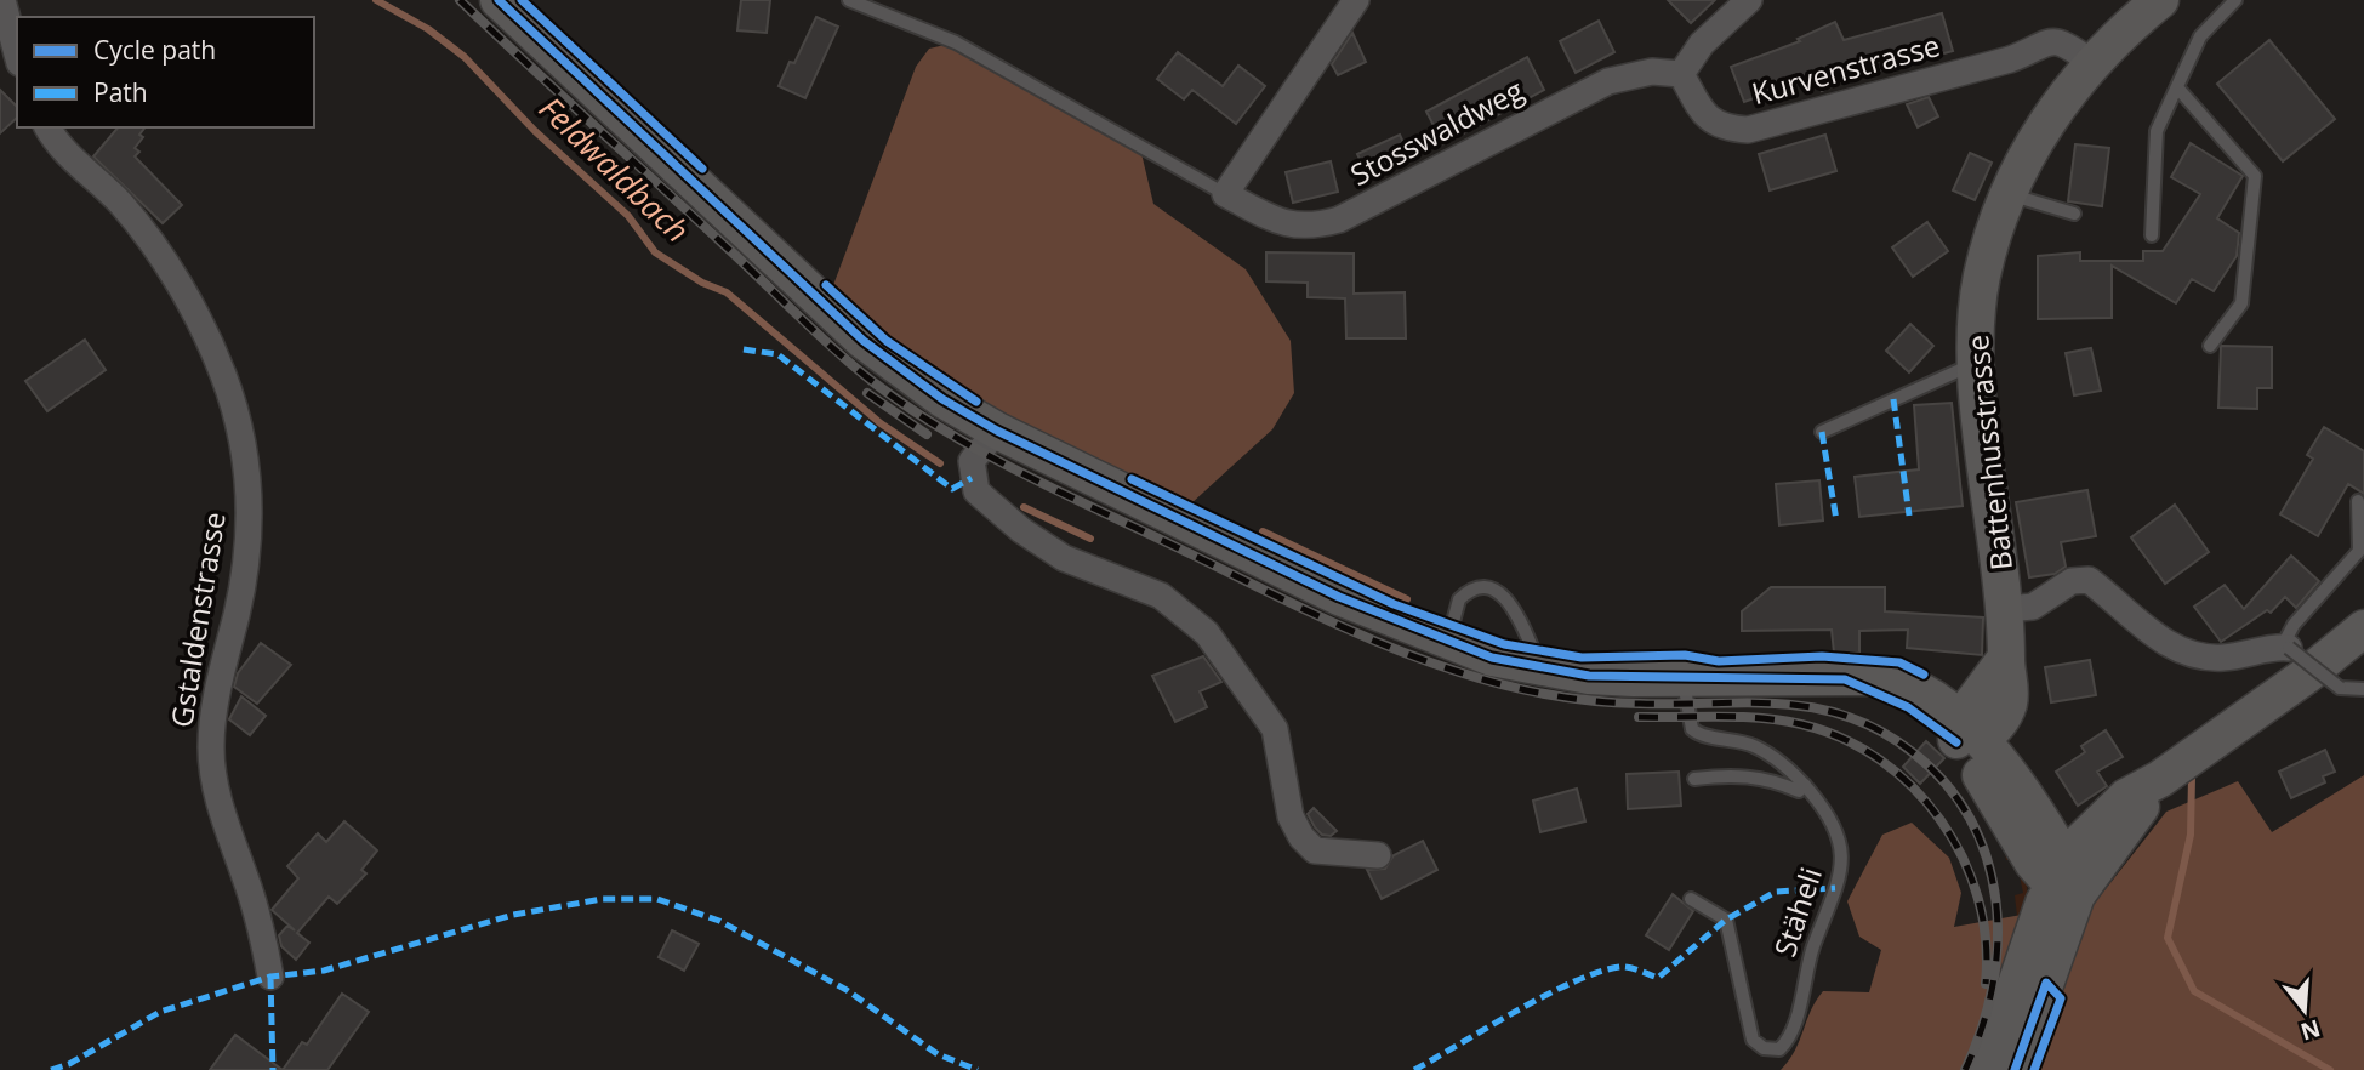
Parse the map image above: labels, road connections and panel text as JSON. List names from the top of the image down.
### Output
{
  "streets": {
    "street": [
      "Kurvenstrasse",
      "Stosswaldweg",
      "Battenhusstrasse",
      "Gstaldenstrasse"
    ],
    "lane": ["Stäheli"]
  },
  "crossings": [
    ["Kurvenstrasse", "Stosswaldweg"],
    ["Kurvenstrasse", "Battenhusstrasse"]
  ],
  "water": ["Feldwaldbach"],
  "legend": ["Cycle path", "Path"],
  "north": "bottom"
}
